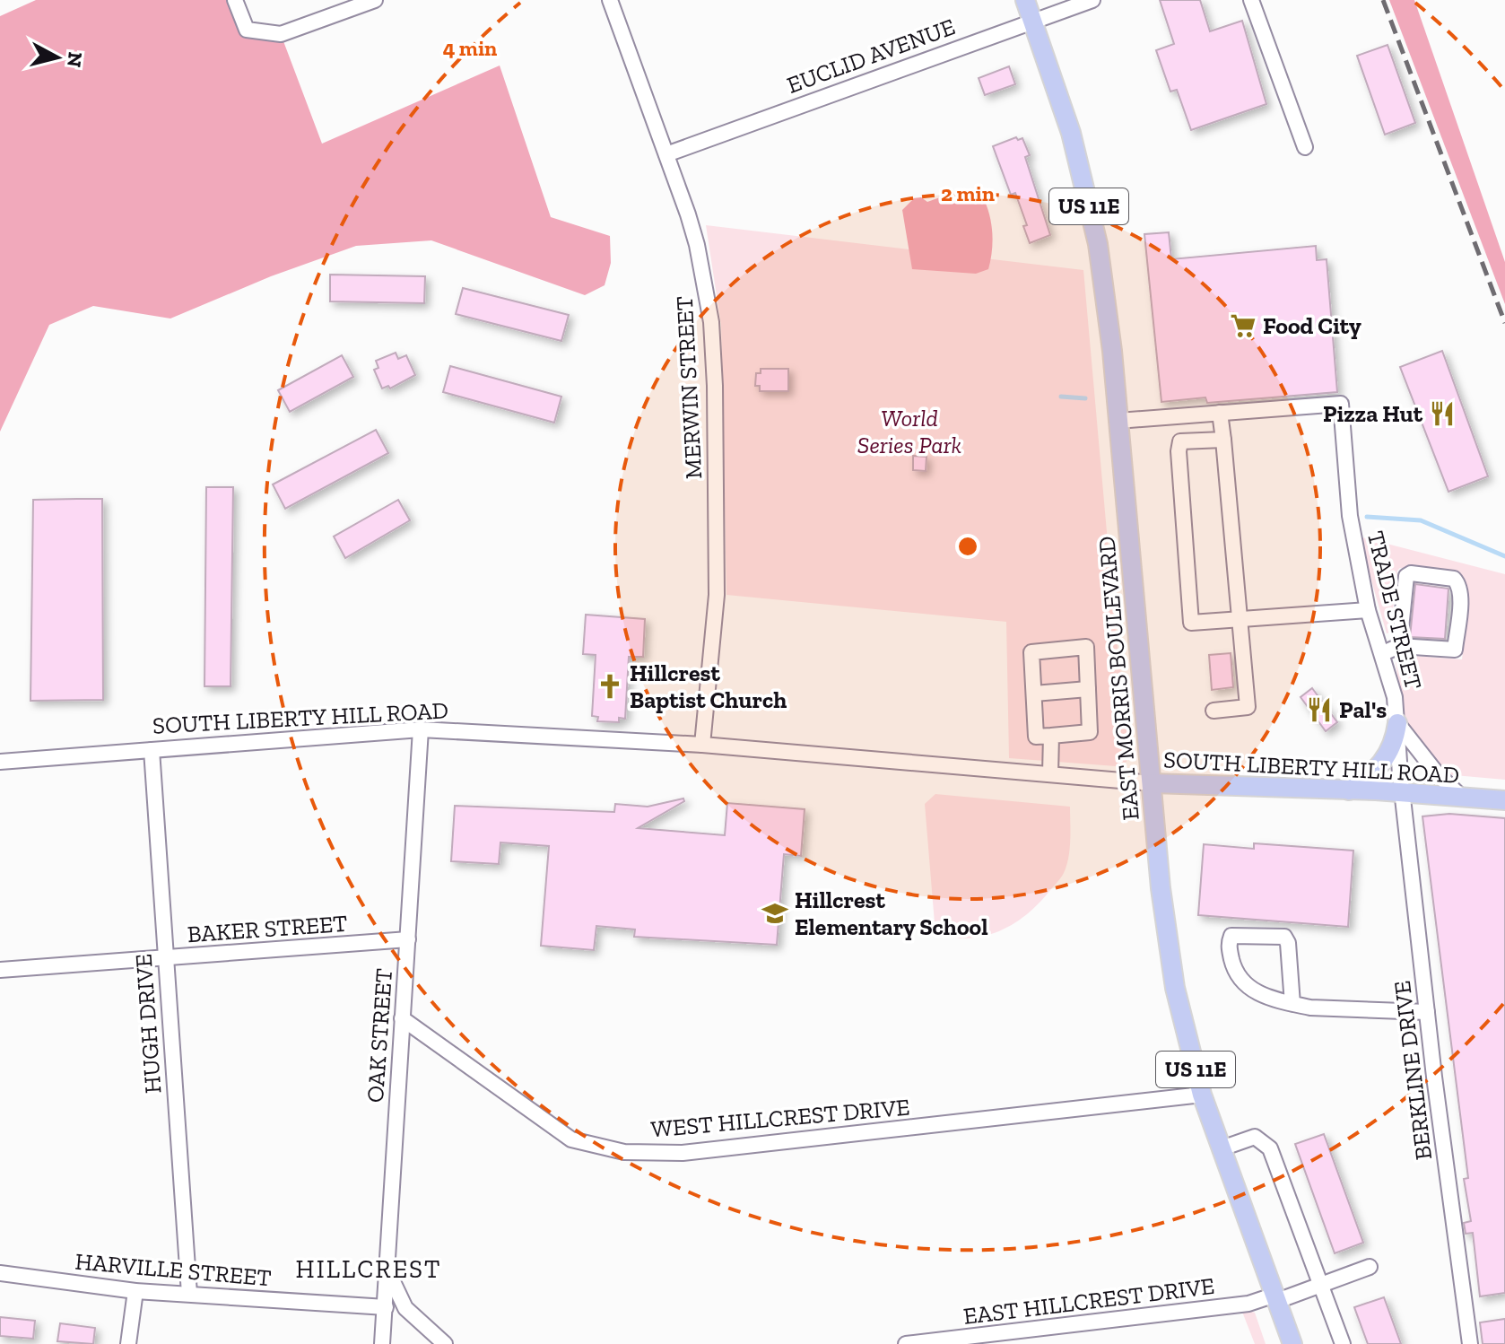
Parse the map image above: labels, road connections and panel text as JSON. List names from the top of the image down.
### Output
{
  "streets": {
    "main road": ["US 11E", "EAST MORRIS BOULEVARD", "SOUTH LIBERTY HILL ROAD"],
    "street": [
      "EUCLID AVENUE",
      "MERWIN STREET",
      "TRADE STREET",
      "BAKER STREET",
      "HUGH DRIVE",
      "OAK STREET",
      "BERKLINE DRIVE",
      "WEST HILLCREST DRIVE",
      "HARVILLE STREET",
      "EAST HILLCREST DRIVE"
    ]
  },
  "crossings": [
    ["EUCLID AVENUE", "MERWIN STREET"],
    ["EUCLID AVENUE", "EAST MORRIS BOULEVARD"],
    ["MERWIN STREET", "SOUTH LIBERTY HILL ROAD"],
    ["TRADE STREET", "EAST MORRIS BOULEVARD"],
    ["TRADE STREET", "SOUTH LIBERTY HILL ROAD"],
    ["TRADE STREET", "BERKLINE DRIVE"],
    ["EAST MORRIS BOULEVARD", "SOUTH LIBERTY HILL ROAD"],
    ["EAST MORRIS BOULEVARD", "WEST HILLCREST DRIVE"],
    ["EAST MORRIS BOULEVARD", "EAST HILLCREST DRIVE"],
    ["SOUTH LIBERTY HILL ROAD", "HUGH DRIVE"],
    ["SOUTH LIBERTY HILL ROAD", "OAK STREET"],
    ["SOUTH LIBERTY HILL ROAD", "BERKLINE DRIVE"],
    ["BAKER STREET", "HUGH DRIVE"],
    ["BAKER STREET", "OAK STREET"],
    ["HUGH DRIVE", "HARVILLE STREET"],
    ["OAK STREET", "WEST HILLCREST DRIVE"],
    ["OAK STREET", "HARVILLE STREET"]
  ],
  "districts": ["HILLCREST"],
  "parks": ["World Series Park"],
  "places": {
    "supermarket": ["Food City"],
    "restaurant": ["Pizza Hut", "Pal's"],
    "church": ["Hillcrest Baptist Church"],
    "school or university": ["Hillcrest Elementary School"]
  },
  "north": "right",
  "rings": ["4 min", "2 min"]
}
